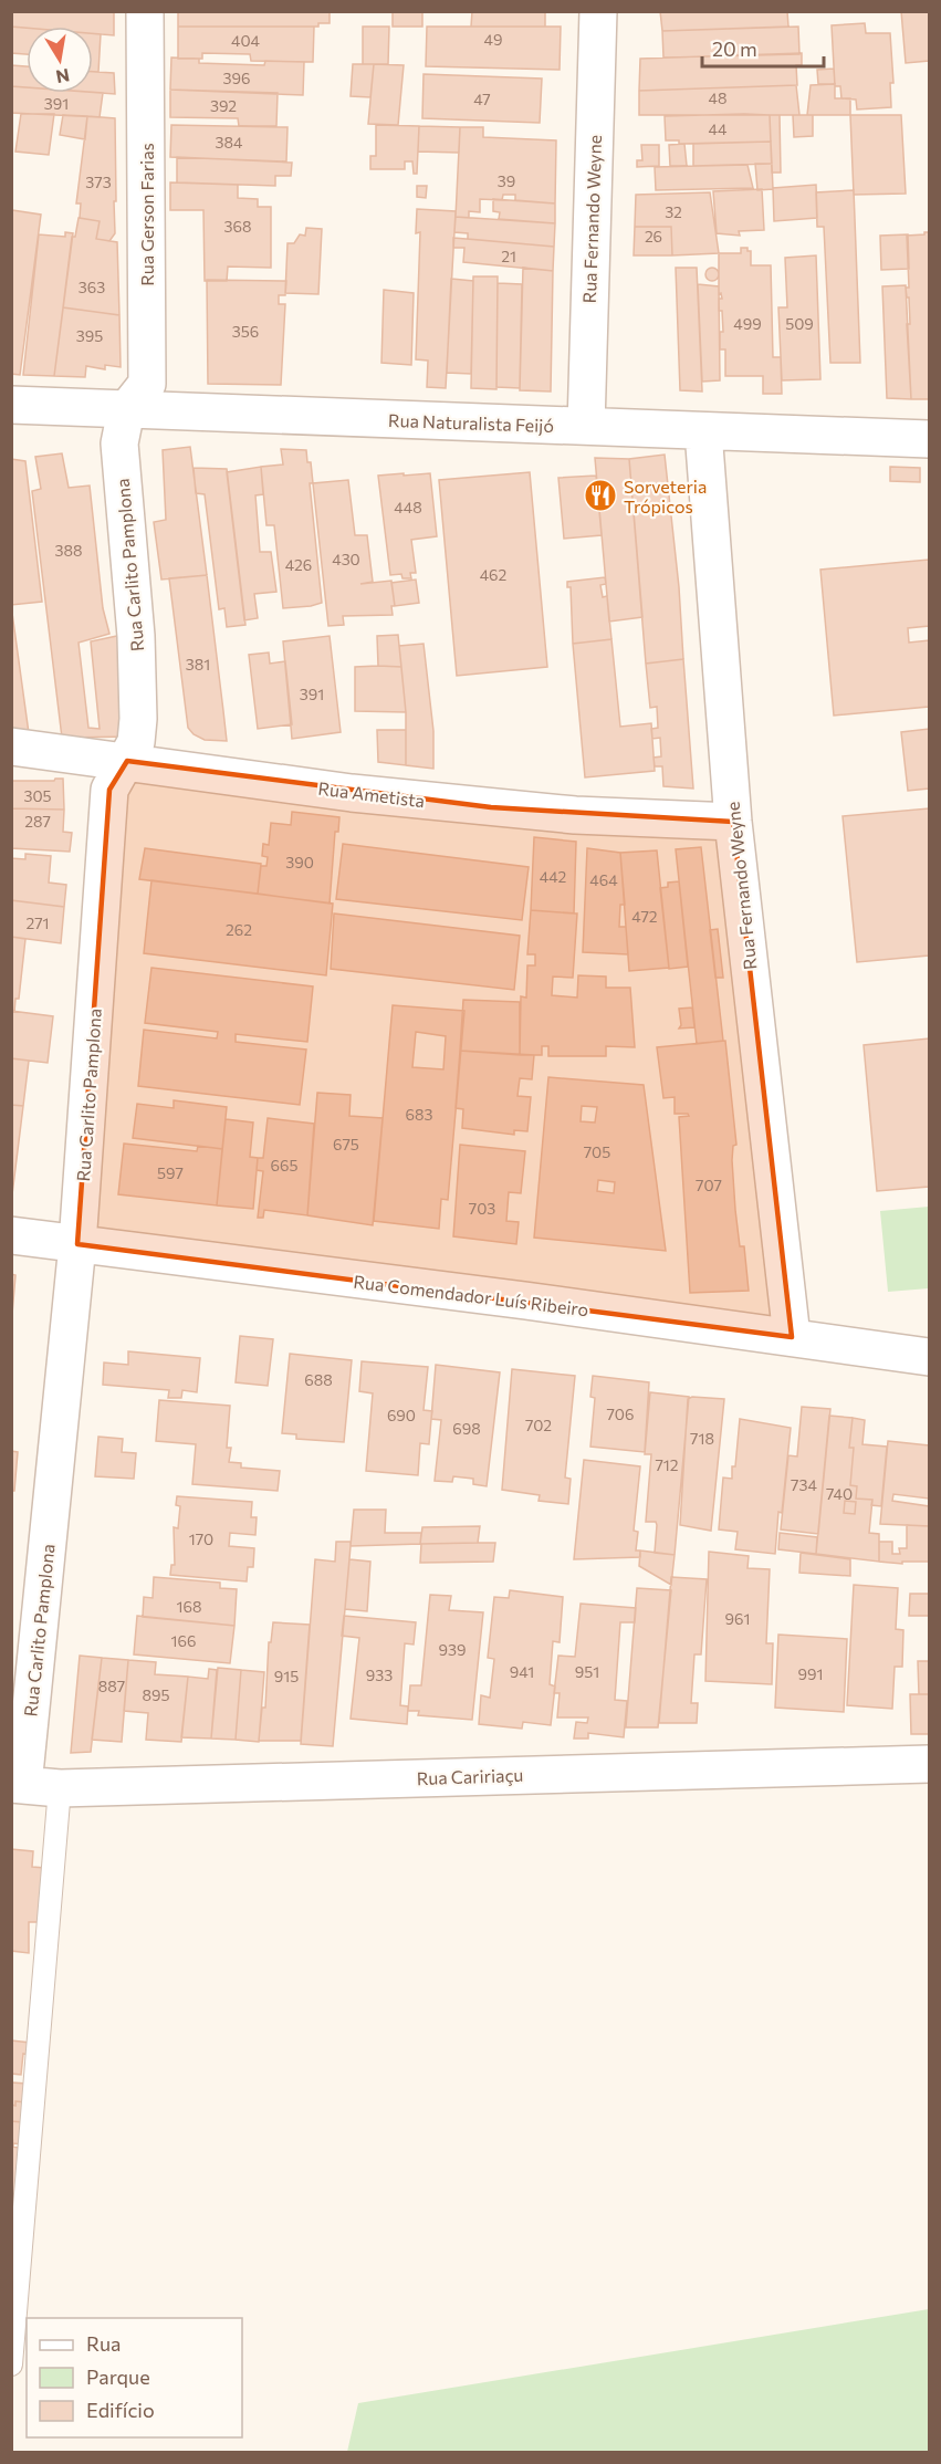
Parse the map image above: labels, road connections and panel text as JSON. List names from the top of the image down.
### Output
{
  "streets": {
    "street": [
      "Rua Gerson Farias",
      "Rua Fernando Weyne",
      "Rua Naturalista Feijó",
      "Rua Carlito Pamplona",
      "Rua Ametista",
      "Rua Comendador Luís Ribeiro",
      "Rua Caririaçu"
    ]
  },
  "crossings": [
    ["Rua Gerson Farias", "Rua Naturalista Feijó"],
    ["Rua Gerson Farias", "Rua Carlito Pamplona"],
    ["Rua Fernando Weyne", "Rua Naturalista Feijó"],
    ["Rua Fernando Weyne", "Rua Ametista"],
    ["Rua Fernando Weyne", "Rua Comendador Luís Ribeiro"],
    ["Rua Naturalista Feijó", "Rua Carlito Pamplona"],
    ["Rua Carlito Pamplona", "Rua Ametista"],
    ["Rua Carlito Pamplona", "Rua Comendador Luís Ribeiro"],
    ["Rua Carlito Pamplona", "Rua Caririaçu"]
  ],
  "places": {
    "restaurant": ["Sorveteria Trópicos"]
  },
  "house_numbers": [
    "49",
    "404",
    "396",
    "48",
    "47",
    "391",
    "392",
    "44",
    "384",
    "39",
    "373",
    "32",
    "368",
    "26",
    "21",
    "363",
    "499",
    "509",
    "356",
    "395",
    "448",
    "388",
    "430",
    "426",
    "462",
    "381",
    "391",
    "305",
    "287",
    "390",
    "442",
    "464",
    "472",
    "271",
    "262",
    "683",
    "675",
    "705",
    "665",
    "597",
    "707",
    "703",
    "688",
    "706",
    "690",
    "702",
    "698",
    "718",
    "712",
    "734",
    "740",
    "170",
    "168",
    "961",
    "166",
    "939",
    "941",
    "951",
    "991",
    "933",
    "915",
    "887",
    "895"
  ],
  "legend": ["Rua", "Parque", "Edifício"],
  "scale_bar": "20 m",
  "north": "bottom"
}
